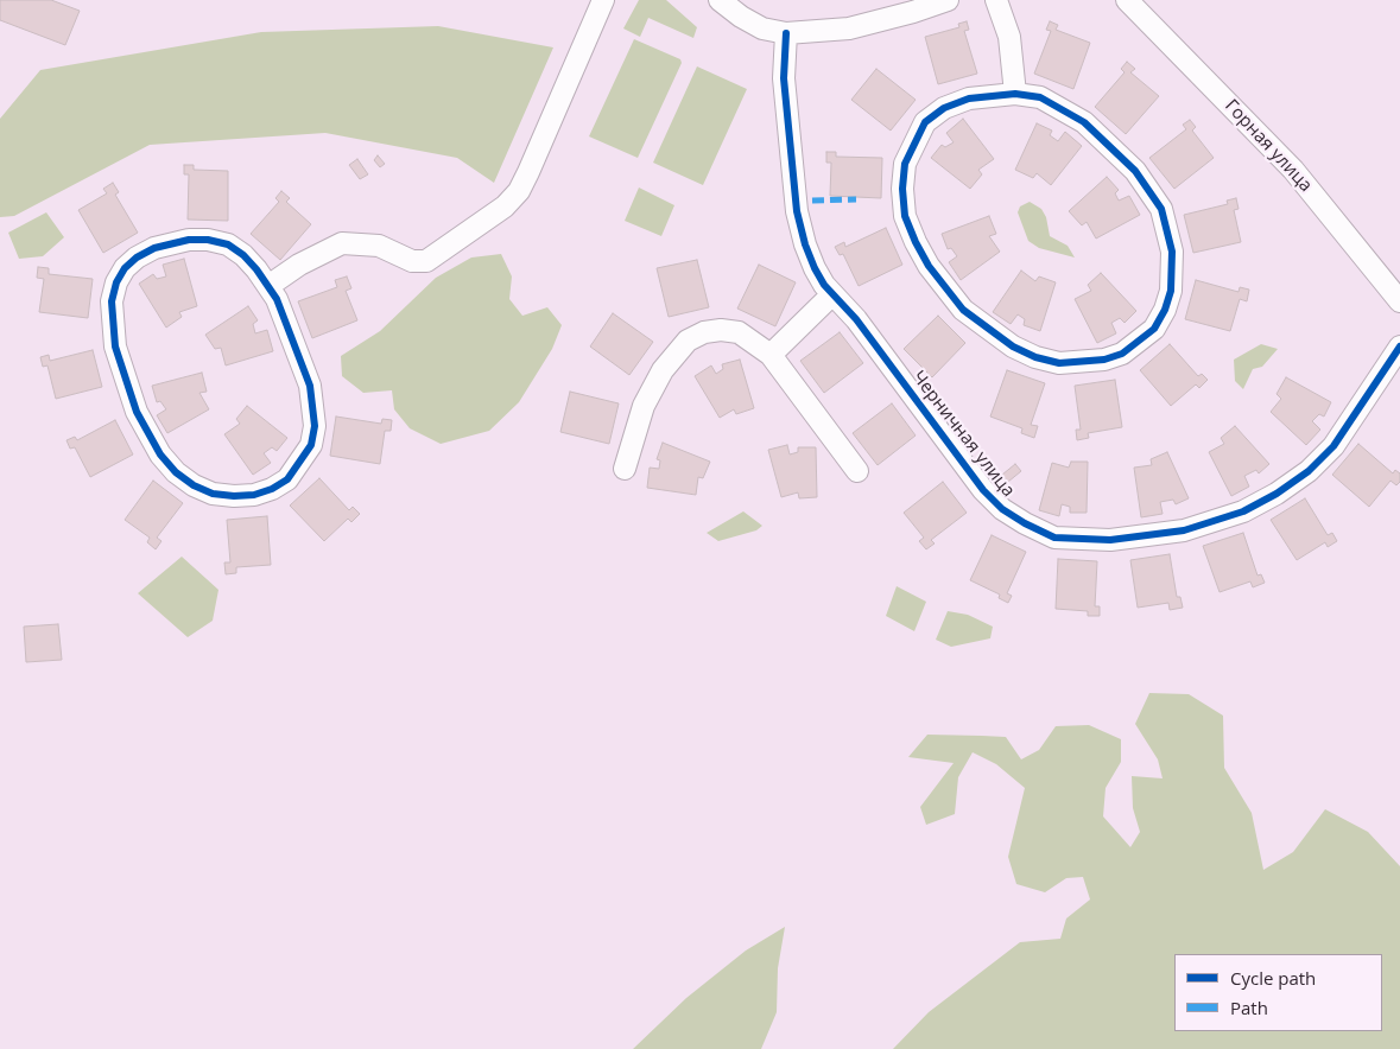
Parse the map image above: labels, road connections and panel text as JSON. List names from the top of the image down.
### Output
{
  "streets": {
    "street": ["Горная улица", "Черничная улица"]
  },
  "legend": ["Cycle path", "Path"]
}
